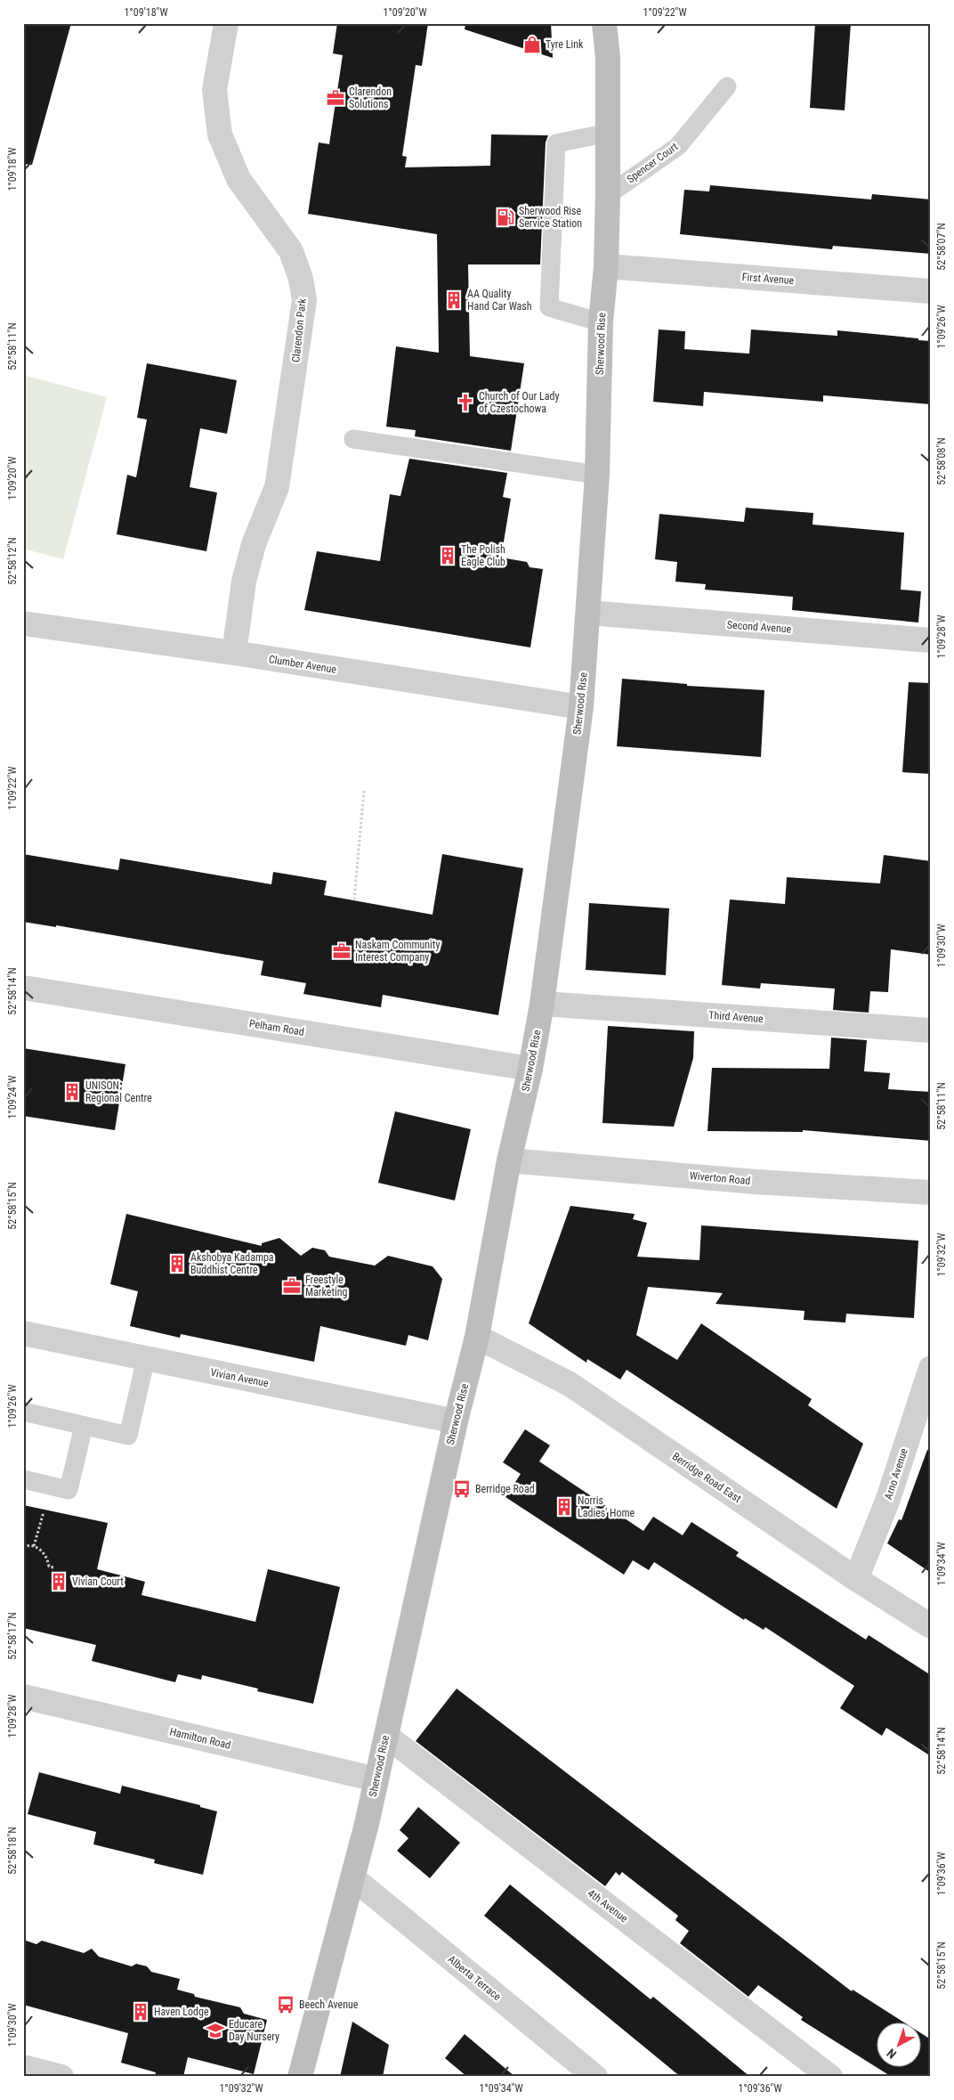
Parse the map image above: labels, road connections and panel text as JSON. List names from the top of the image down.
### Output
{
  "streets": {
    "main road": ["Sherwood Rise"],
    "street": [
      "First Avenue",
      "Clarendon Park",
      "Second Avenue",
      "Clumber Avenue",
      "Third Avenue",
      "Pelham Road",
      "Wiverton Road",
      "Vivian Avenue",
      "Arno Avenue",
      "Berridge Road East",
      "Hamilton Road",
      "4th Avenue",
      "Alberta Terrace"
    ],
    "lane": ["Spencer Court"]
  },
  "crossings": [
    ["Spencer Court", "Sherwood Rise"],
    ["First Avenue", "Sherwood Rise"],
    ["Clarendon Park", "Clumber Avenue"],
    ["Sherwood Rise", "Second Avenue"],
    ["Sherwood Rise", "Clumber Avenue"],
    ["Sherwood Rise", "Third Avenue"],
    ["Sherwood Rise", "Pelham Road"],
    ["Sherwood Rise", "Wiverton Road"],
    ["Sherwood Rise", "Vivian Avenue"],
    ["Sherwood Rise", "Berridge Road East"],
    ["Sherwood Rise", "Hamilton Road"],
    ["Sherwood Rise", "4th Avenue"],
    ["Sherwood Rise", "Alberta Terrace"],
    ["Arno Avenue", "Berridge Road East"]
  ],
  "places": {
    "shop": ["Tyre Link"],
    "office": ["Clarendon Solutions", "Naskam Community Interest Company", "Freestyle Marketing"],
    "fuel station": ["Sherwood Rise Service Station"],
    "building": [
      "AA Quality Hand Car Wash",
      "The Polish Eagle Club",
      "UNISON: Regional Centre",
      "Akshobya Kadampa Buddhist Centre",
      "Norris Ladies' Home",
      "Vivian Court",
      "Haven Lodge"
    ],
    "church": ["Church of Our Lady of Czestochowa"],
    "bus stop": ["Berridge Road", "Beech Avenue"],
    "school or university": ["Educare Day Nursery"]
  },
  "north": "bottom left",
  "coordinates": [
    "1°09'18\"W",
    "1°09'20\"W",
    "1°09'22\"W",
    "52°58'07\"N",
    "1°09'26\"W",
    "52°58'11\"N",
    "52°58'08\"N",
    "52°58'12\"N",
    "1°09'28\"W",
    "1°09'30\"W",
    "52°58'14\"N",
    "1°09'24\"W",
    "52°58'15\"N",
    "1°09'32\"W",
    "1°09'34\"W",
    "52°58'17\"N",
    "52°58'18\"N",
    "1°09'36\"W"
  ]
}
